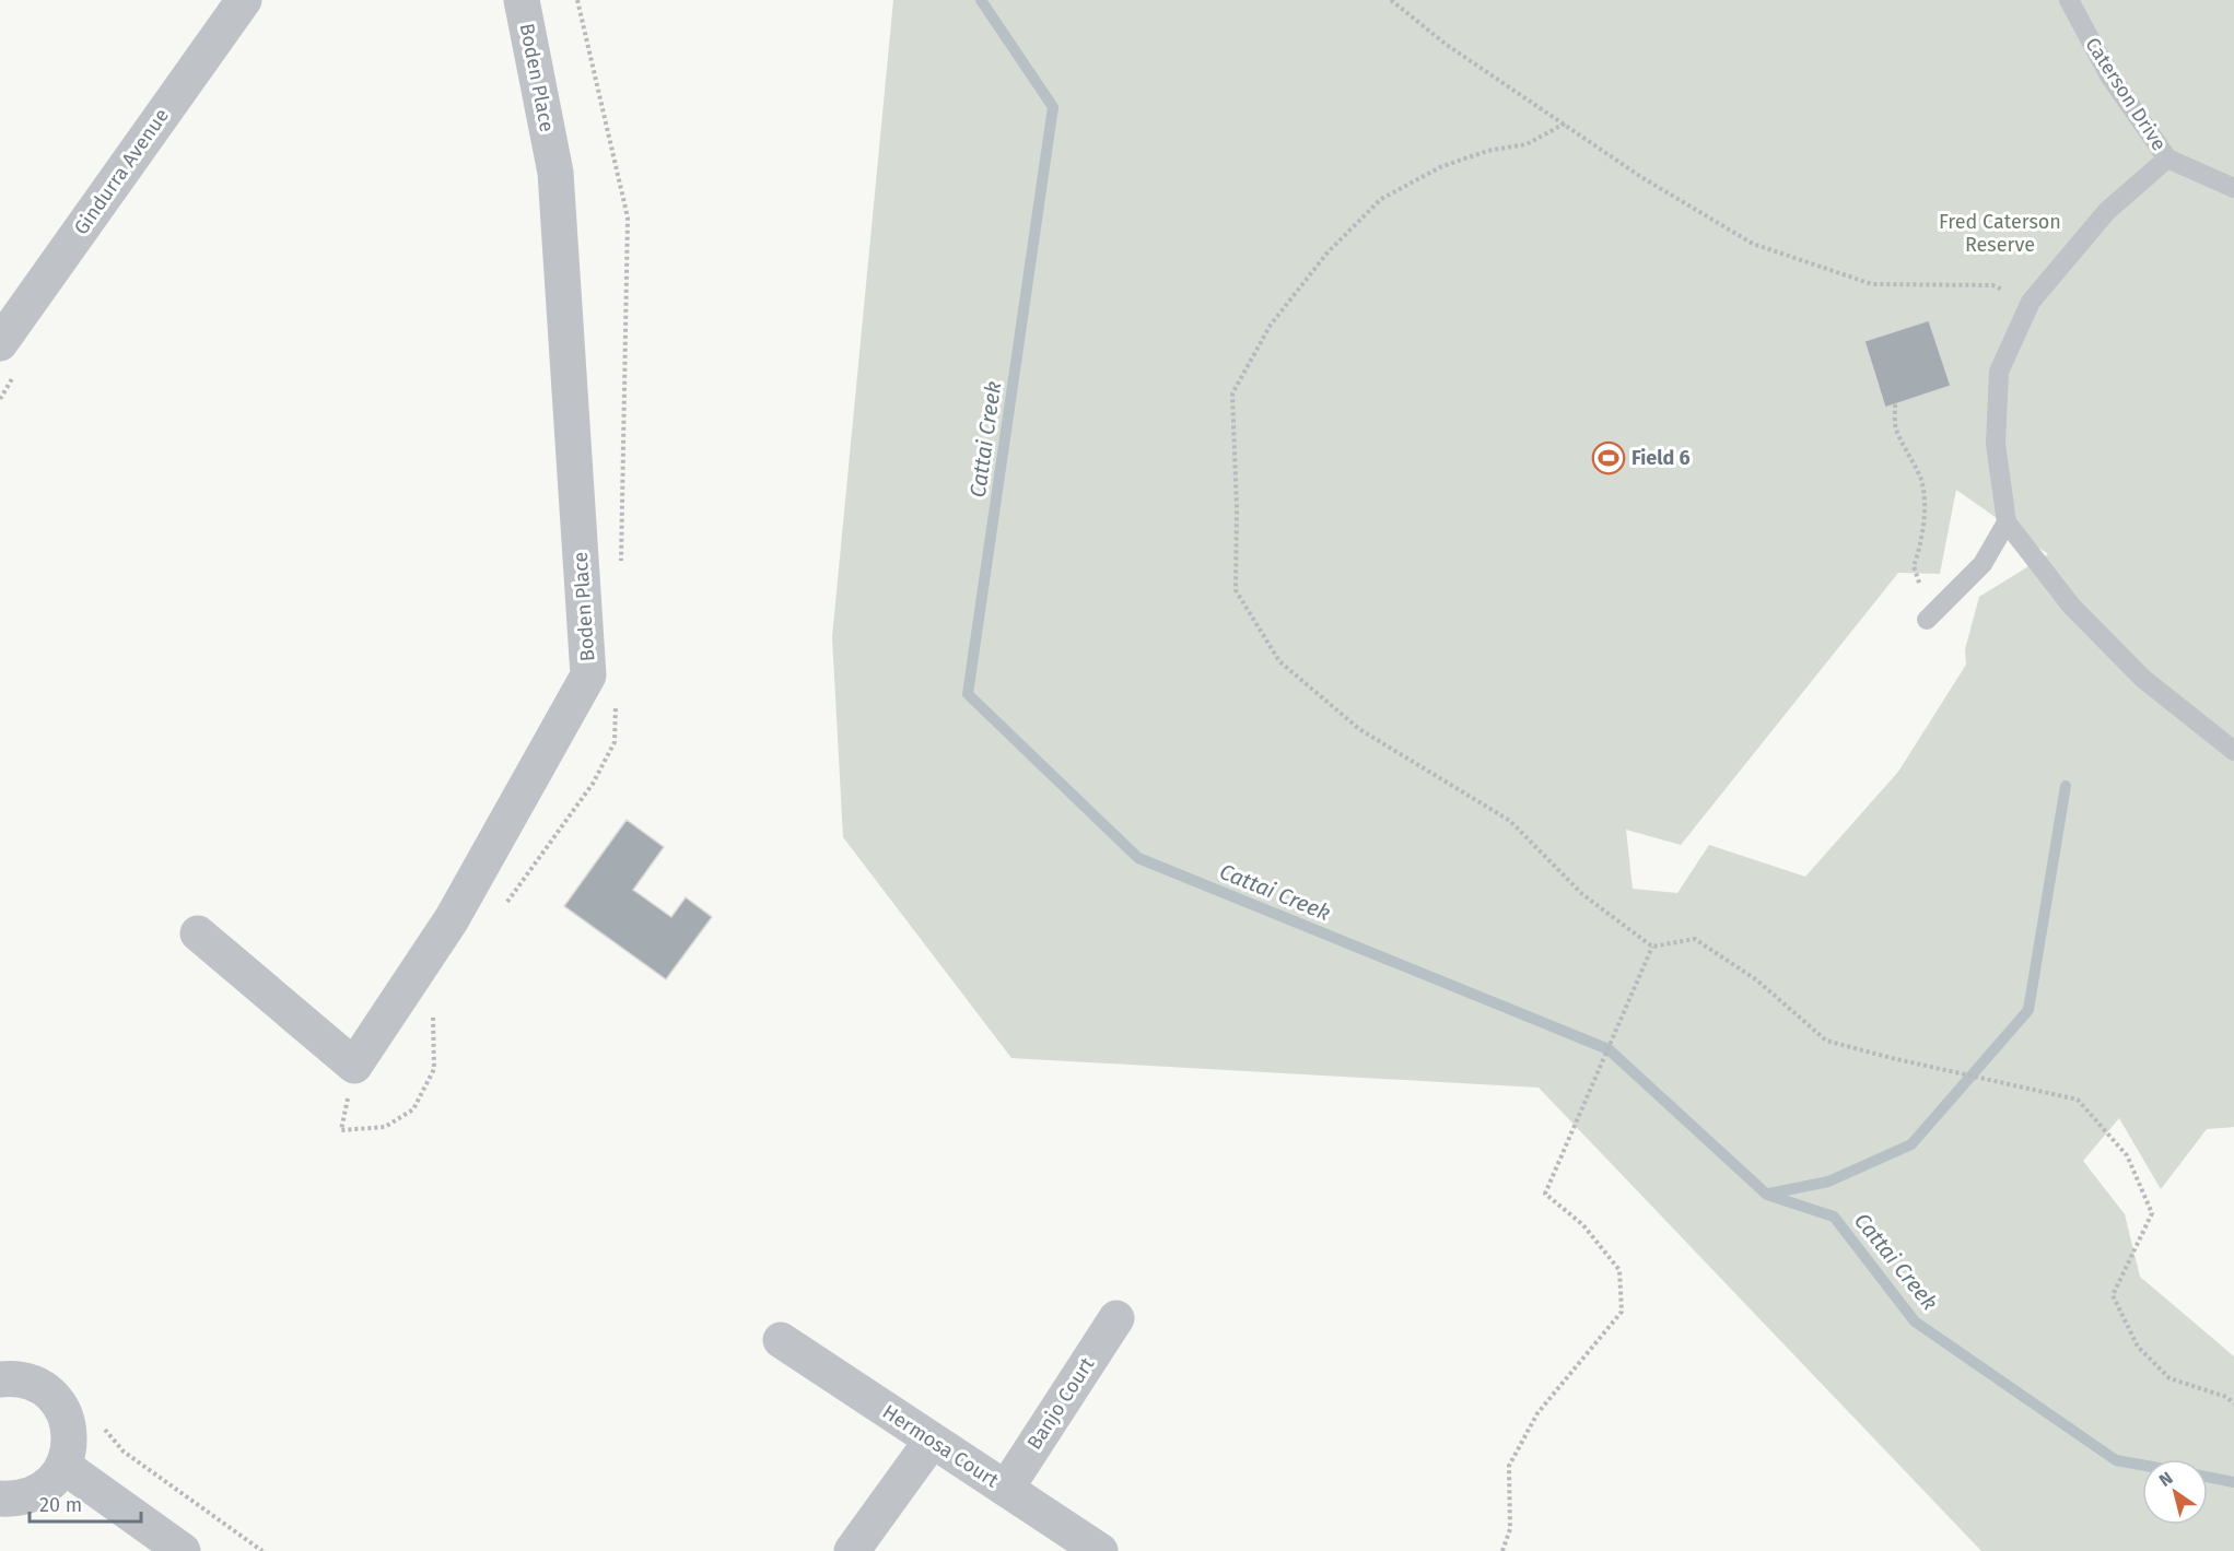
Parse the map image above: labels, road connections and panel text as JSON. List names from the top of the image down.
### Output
{
  "streets": {
    "street": [
      "Boden Place",
      "Gindurra Avenue",
      "Banjo Court",
      "Hermosa Court"
    ],
    "lane": ["Caterson Drive"]
  },
  "crossings": [
    ["Banjo Court", "Hermosa Court"]
  ],
  "water": ["Cattai Creek"],
  "parks": ["Fred Caterson Reserve"],
  "places": {
    "sports": ["Field 6"]
  },
  "scale_bar": "20 m",
  "north": "top left"
}
